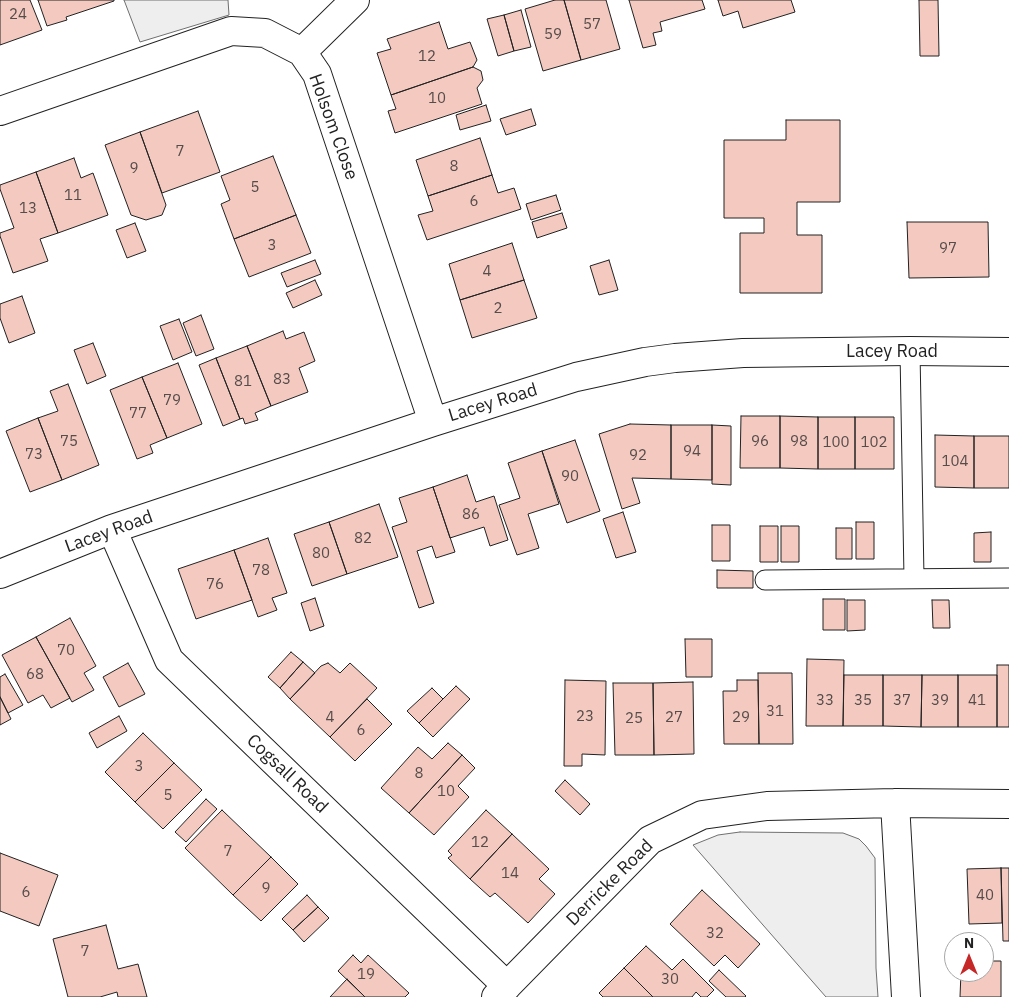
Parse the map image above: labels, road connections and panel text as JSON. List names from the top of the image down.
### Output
{
  "streets": {
    "street": [
      "Holsom Close",
      "Lacey Road",
      "Cogsall Road",
      "Derricke Road"
    ]
  },
  "crossings": [
    ["Holsom Close", "Lacey Road"],
    ["Lacey Road", "Cogsall Road"],
    ["Cogsall Road", "Derricke Road"]
  ],
  "house_numbers": [
    "24",
    "57",
    "59",
    "12",
    "10",
    "7",
    "8",
    "9",
    "5",
    "11",
    "6",
    "13",
    "3",
    "97",
    "4",
    "2",
    "83",
    "81",
    "79",
    "77",
    "75",
    "96",
    "98",
    "100",
    "102",
    "94",
    "73",
    "92",
    "104",
    "90",
    "86",
    "82",
    "80",
    "78",
    "76",
    "70",
    "68",
    "33",
    "35",
    "37",
    "39",
    "41",
    "31",
    "23",
    "4",
    "27",
    "29",
    "25",
    "6",
    "3",
    "8",
    "10",
    "5",
    "12",
    "7",
    "14",
    "9",
    "6",
    "40",
    "32",
    "7",
    "19",
    "30"
  ],
  "north": "top"
}
